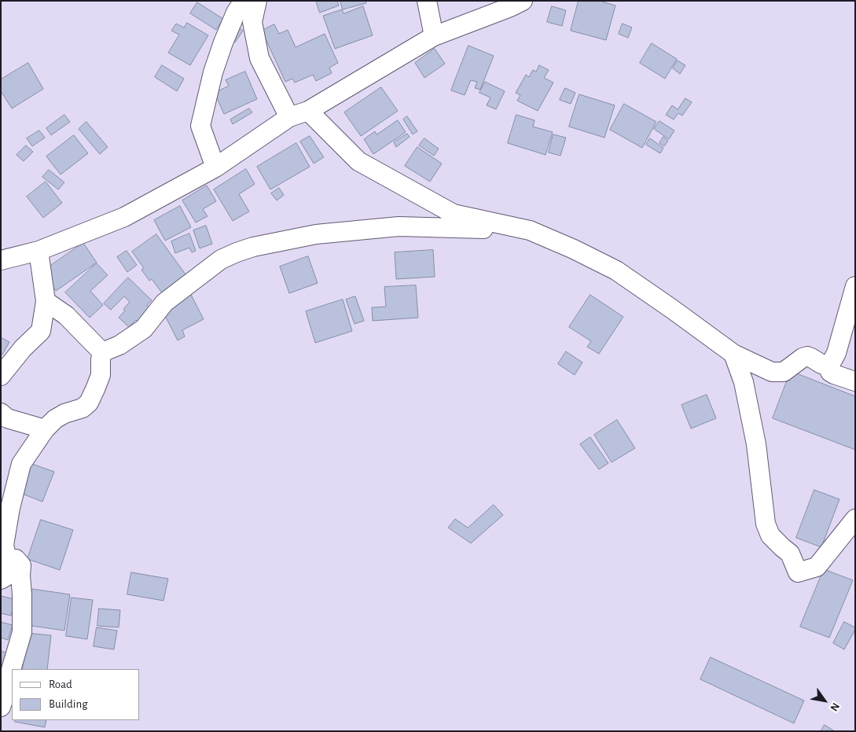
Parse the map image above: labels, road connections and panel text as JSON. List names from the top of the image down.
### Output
{
  "legend": ["Road", "Building"],
  "north": "bottom right"
}
